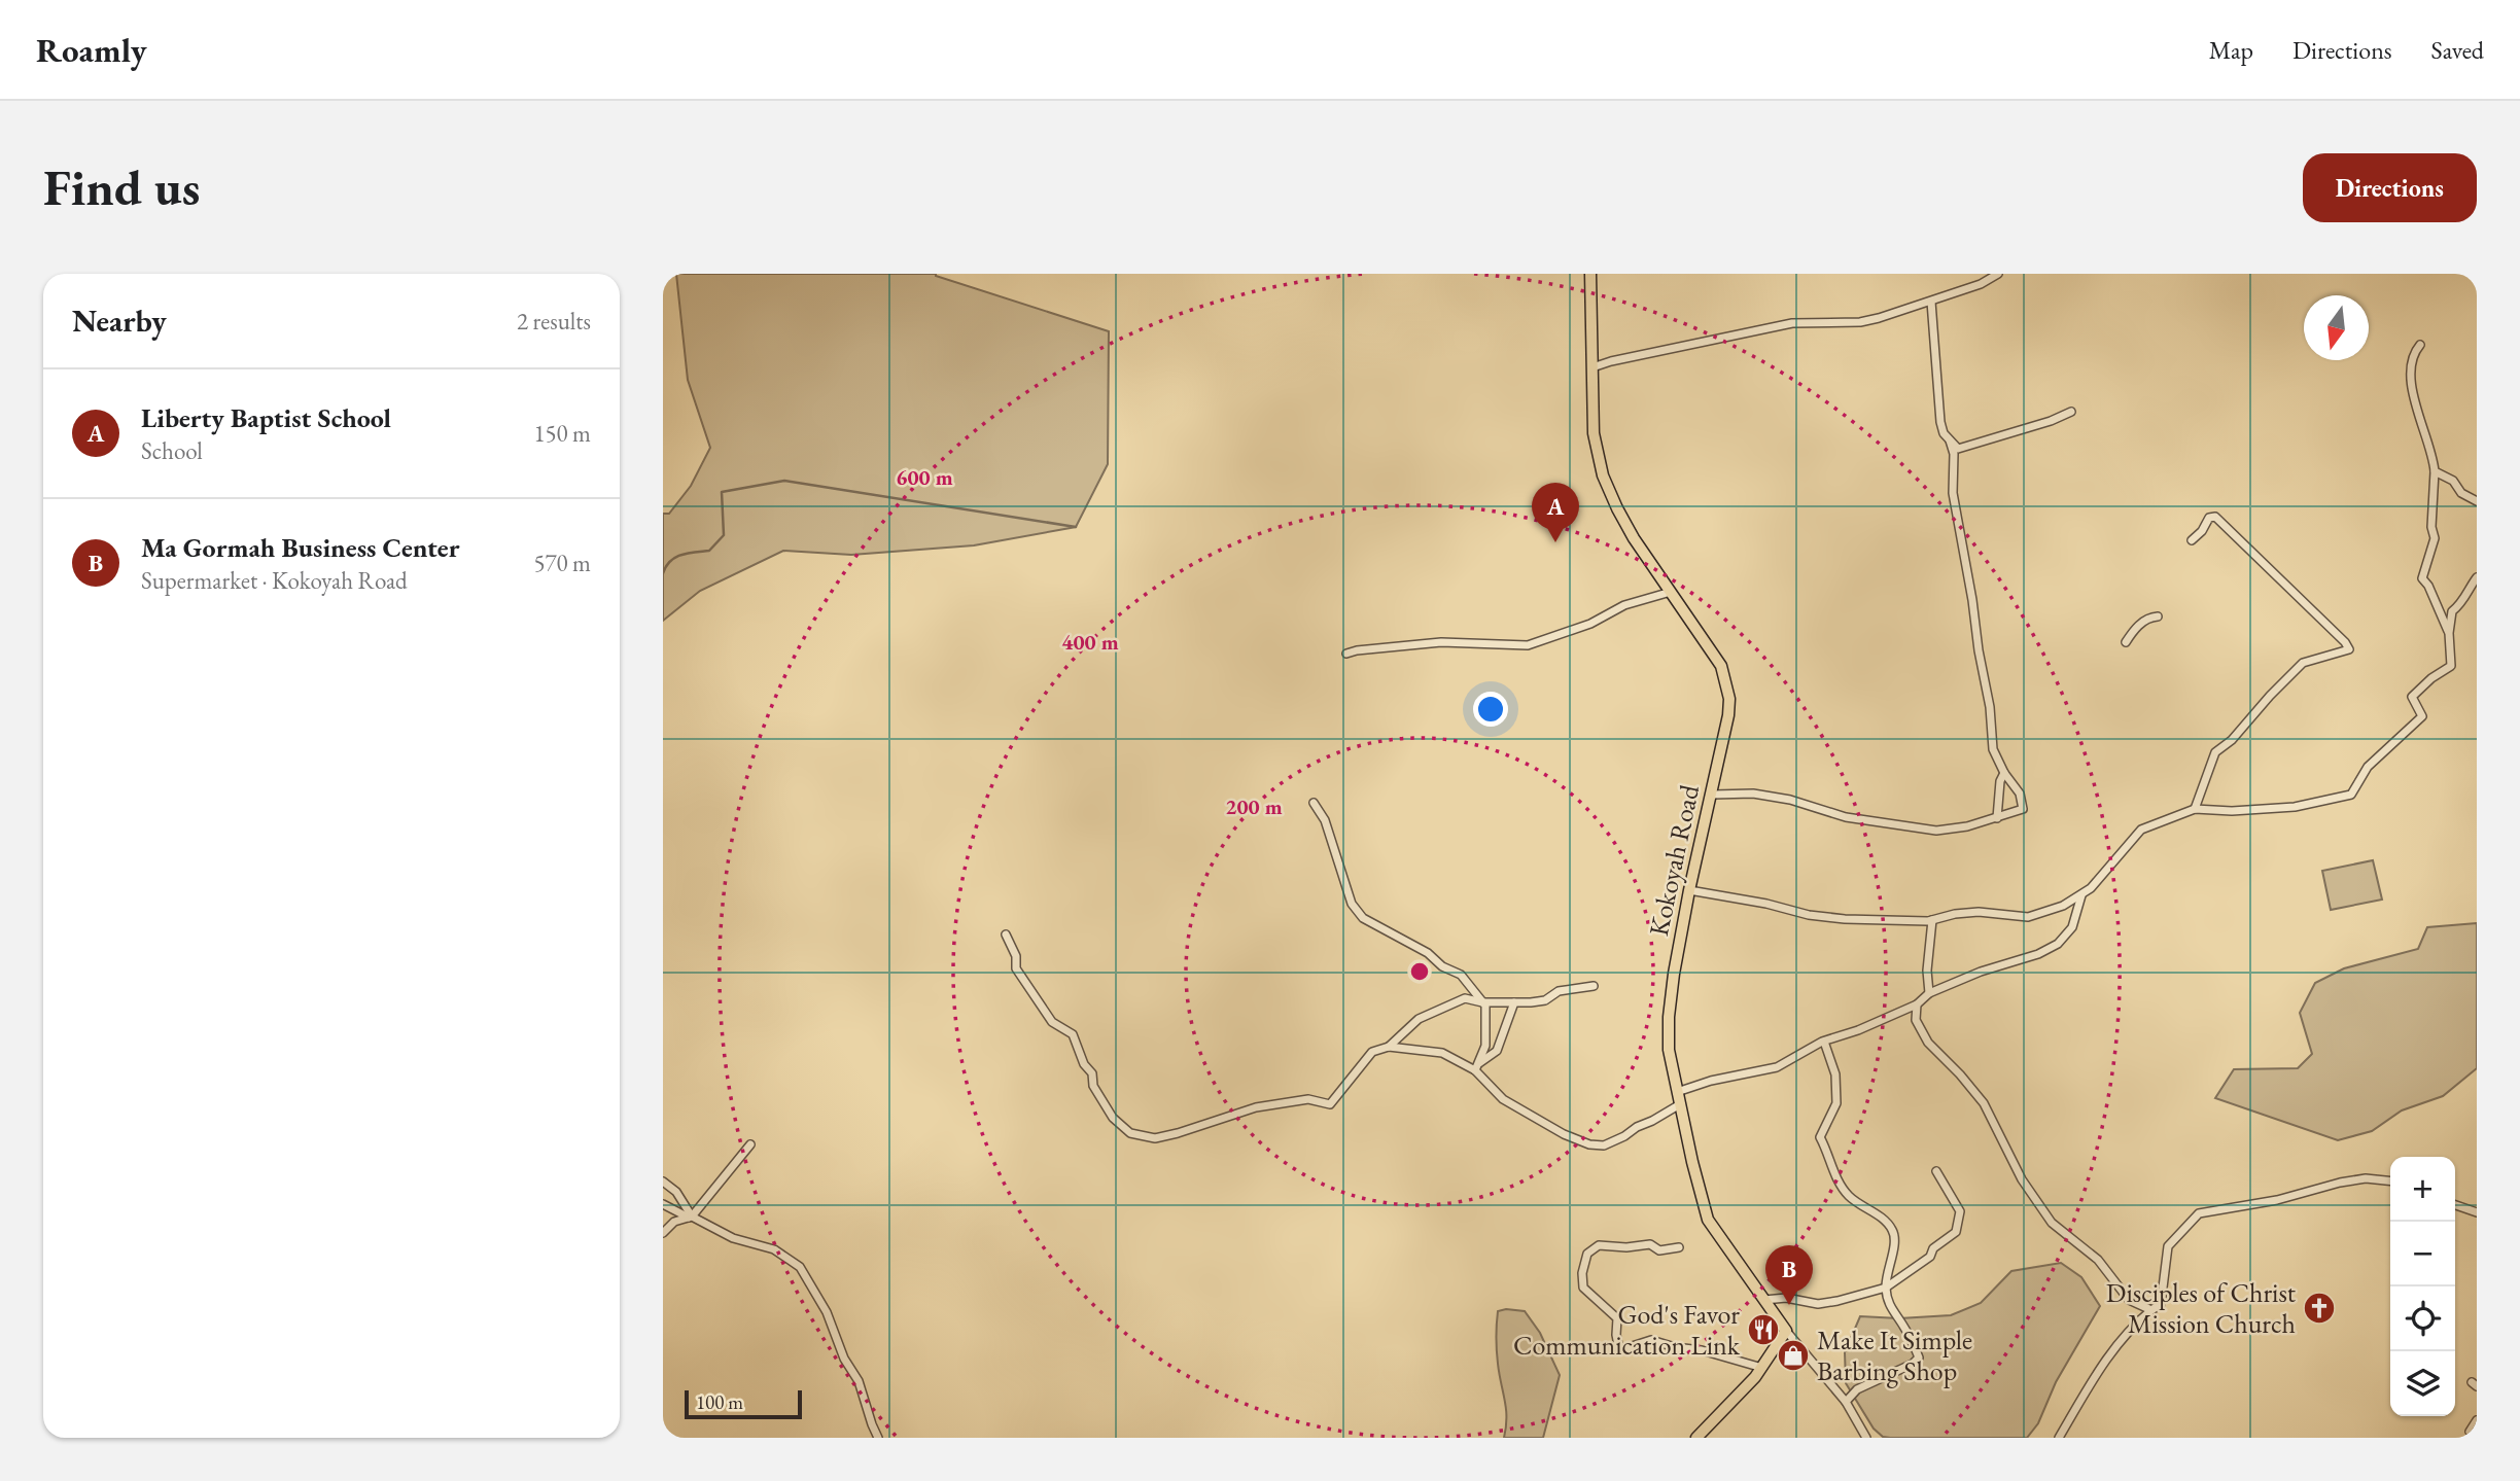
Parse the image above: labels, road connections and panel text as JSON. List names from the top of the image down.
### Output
{
  "streets": {
    "main road": ["Kokoyah Road"]
  },
  "places": {
    "church": ["Disciples of Christ Mission Church"],
    "restaurant": ["God's Favor Communication Link"],
    "shop": ["Make It Simple Barbing Shop"]
  },
  "scale_bar": "100 m",
  "north": "bottom",
  "page": {
    "header": "Roamly",
    "nav": ["Map", "Directions", "Saved"],
    "buttons": "Directions",
    "title": "Find us",
    "heading": ["Nearby", "2 results"],
    "list": [
      {
        "mark": "A",
        "name": "Liberty Baptist School",
        "note": "School",
        "value": "150 m"
      },
      {
        "mark": "B",
        "name": "Ma Gormah Business Center",
        "note": "Supermarket · Kokoyah Road",
        "value": "570 m"
      }
    ],
    "pins": ["A", "B"],
    "map_buttons": ["+", "−"],
    "scale": "100 m"
  },
  "rings": ["600 m", "400 m", "200 m"]
}
